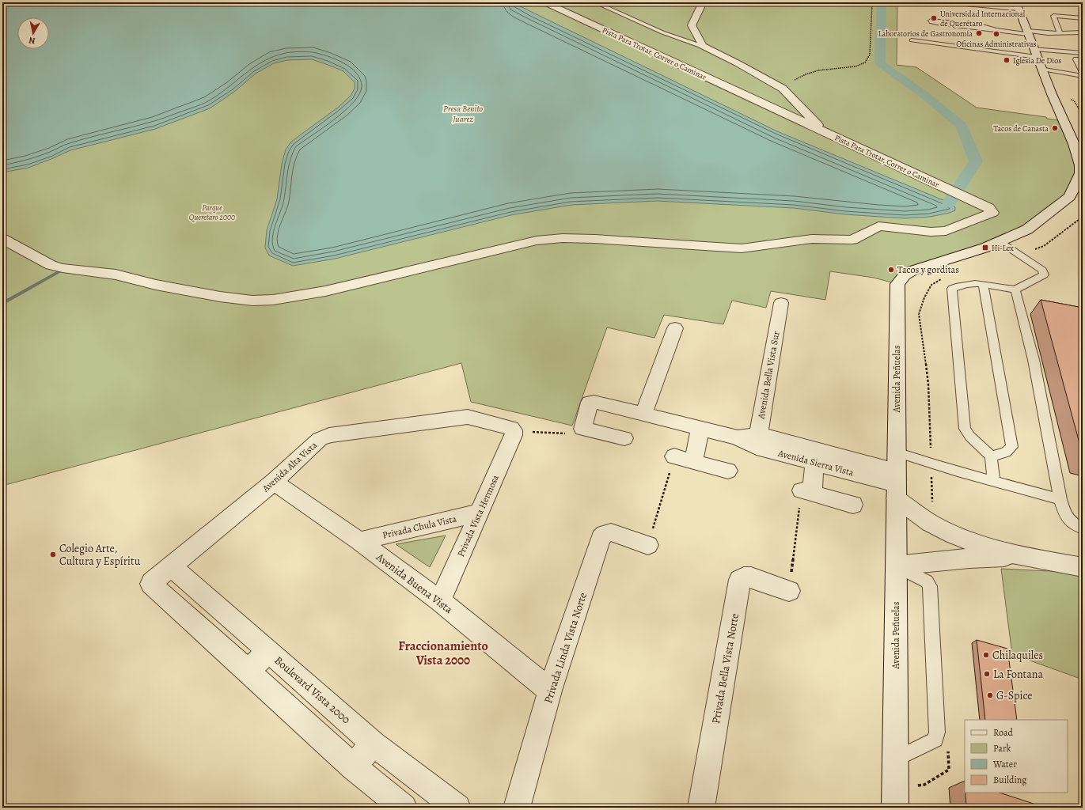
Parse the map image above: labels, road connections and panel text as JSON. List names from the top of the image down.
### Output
{
  "streets": {
    "street": [
      "Pista Para Trotar, Correr o Caminar",
      "Avenida Bella Vista Sur",
      "Avenida Peñuelas",
      "Avenida Sierra Vista",
      "Avenida Alta Vista",
      "Privada Vista Hermosa",
      "Privada Chula Vista",
      "Avenida Buena Vista",
      "Privada Linda Vista Norte",
      "Privada Bella Vista Norte",
      "Boulevard Vista 2000"
    ]
  },
  "crossings": [
    ["Avenida Bella Vista Sur", "Avenida Sierra Vista"],
    ["Avenida Peñuelas", "Avenida Sierra Vista"],
    ["Avenida Alta Vista", "Privada Vista Hermosa"],
    ["Avenida Alta Vista", "Avenida Buena Vista"],
    ["Avenida Alta Vista", "Boulevard Vista 2000"],
    ["Privada Vista Hermosa", "Privada Chula Vista"],
    ["Privada Vista Hermosa", "Avenida Buena Vista"],
    ["Privada Chula Vista", "Avenida Buena Vista"],
    ["Avenida Buena Vista", "Privada Linda Vista Norte"]
  ],
  "districts": ["Fraccionamiento Vista 2000"],
  "water": ["Presa Benito Juarez"],
  "parks": ["Parque Queretaro 2000"],
  "places": {
    "other": [
      "Universidad Internacional de Querétaro",
      "Laboratorios de Gastronomía",
      "Oficinas Administrativas",
      "Iglesia De Dios",
      "Tacos de Canasta",
      "Tacos y gorditas",
      "Colegio Arte, Cultura y Espíritu",
      "Chilaquiles",
      "La Fontana",
      "G-Spice"
    ],
    "transit": ["Hi-Lex"]
  },
  "legend": [
    "Road",
    "Park",
    "Water",
    "Building"
  ],
  "north": "bottom"
}
